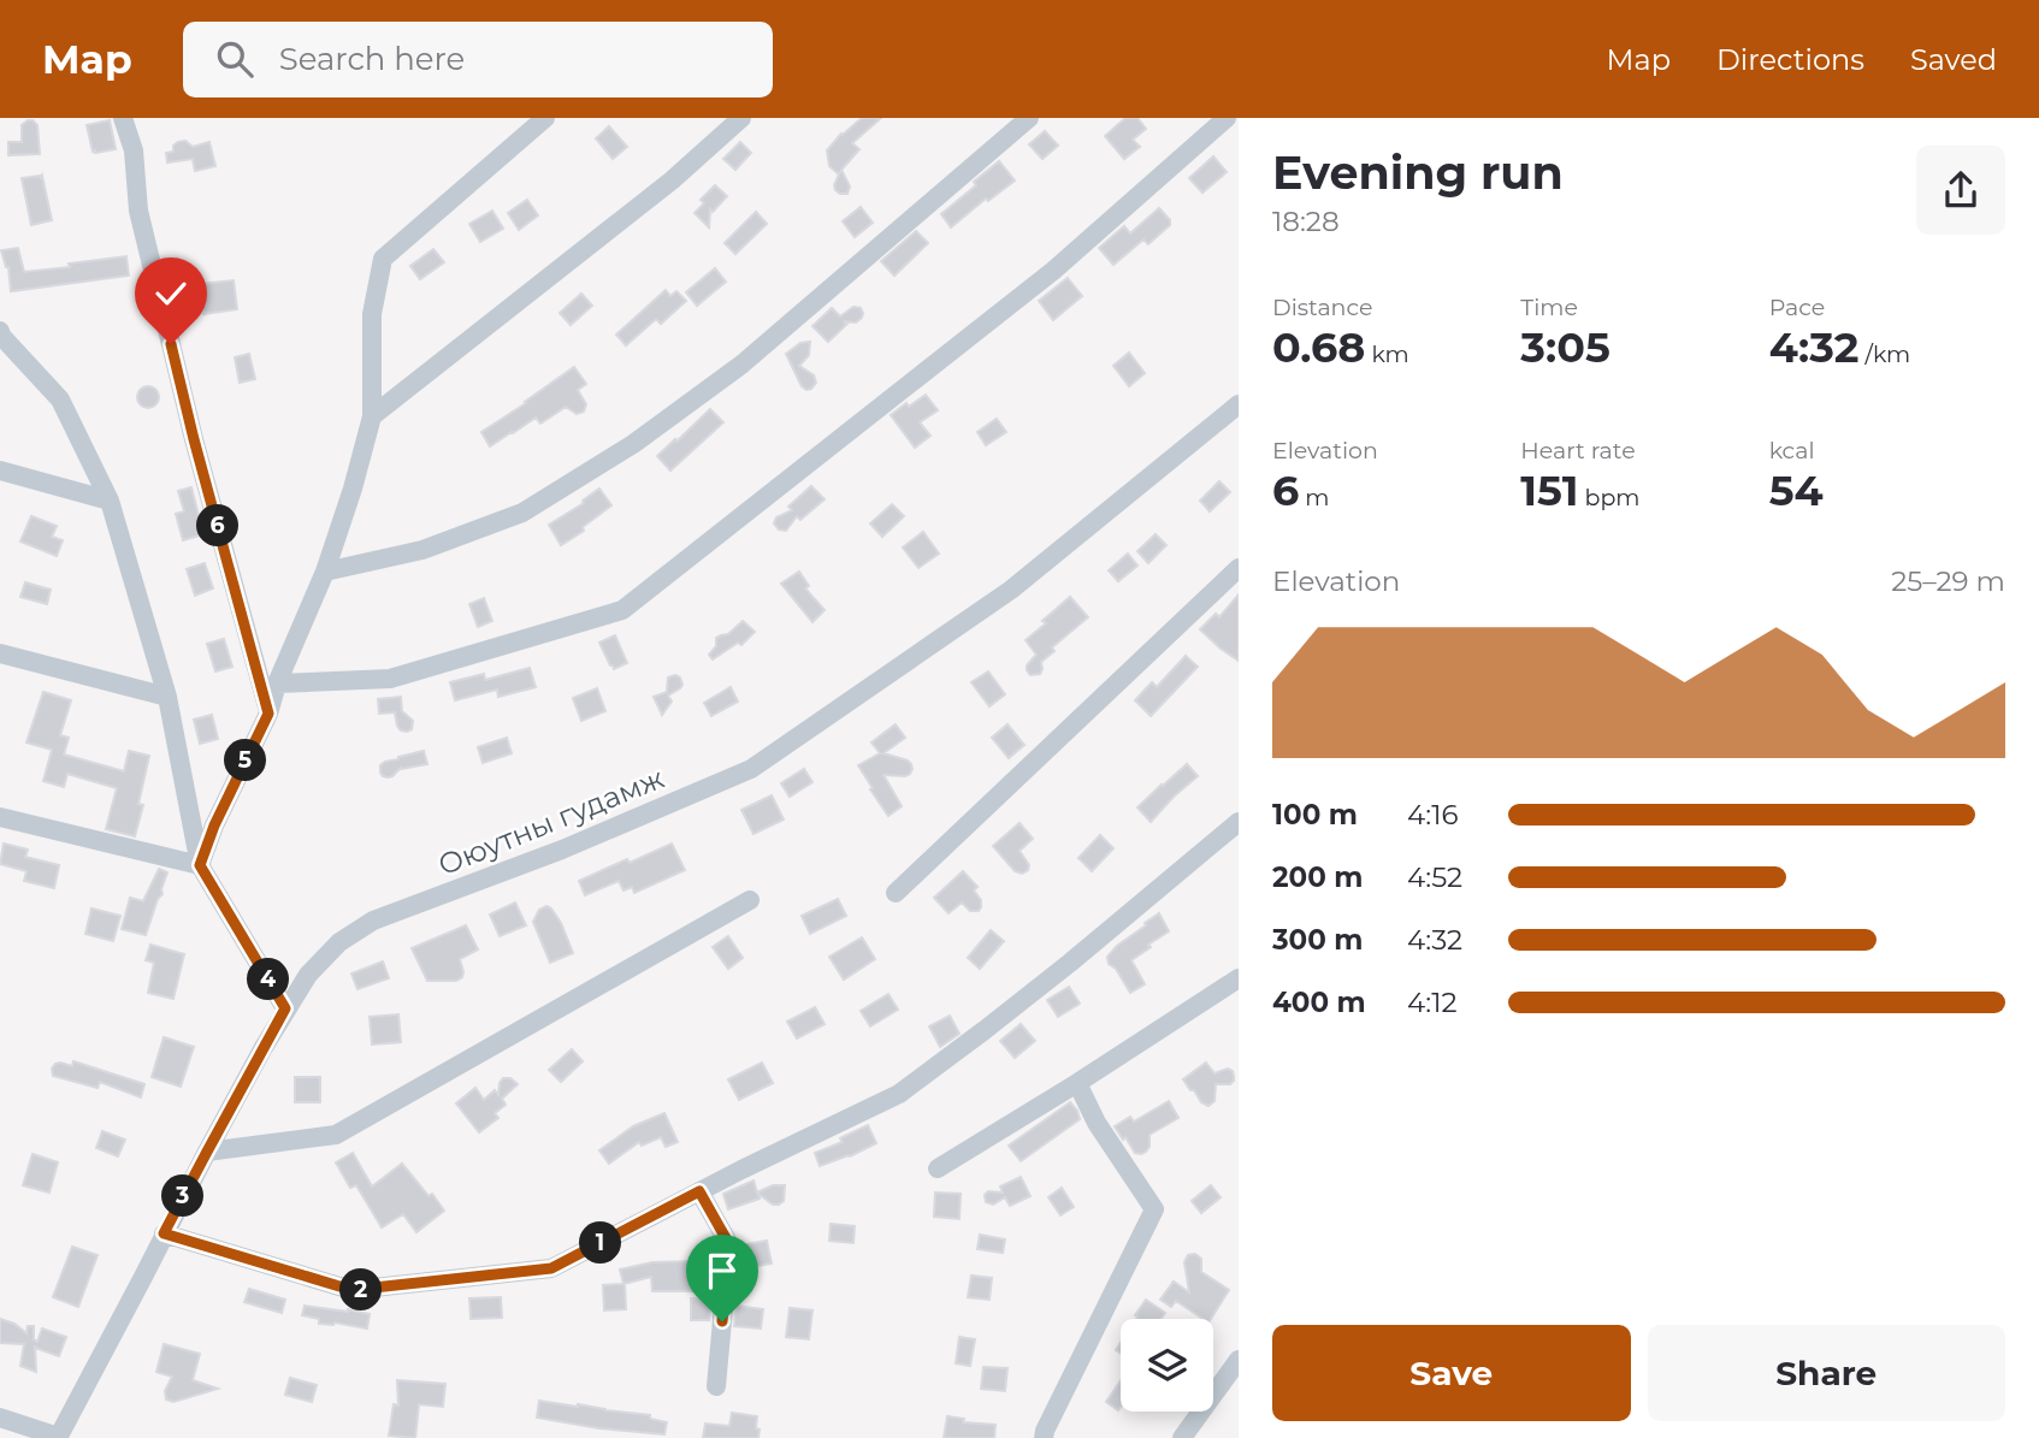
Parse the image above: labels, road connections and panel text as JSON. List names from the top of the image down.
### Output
{
  "streets": {
    "street": ["Оюутны гудамж"]
  },
  "page": {
    "header": "Map",
    "search": "Search here",
    "nav": ["Map", "Directions", "Saved"],
    "heading": ["Evening run", "18:28"],
    "stats": [
      ["Distance", "0.68 km"],
      ["Time", "3:05"],
      ["Pace", "4:32 /km"],
      ["Elevation", "6 m"],
      ["Heart rate", "151 bpm"],
      ["kcal", "54"]
    ],
    "pins": [
      "6",
      "5",
      "4",
      "3",
      "1",
      "2"
    ],
    "chart": ["Elevation", "25–29 m"],
    "list": [
      {
        "name": "100 m",
        "note": "4:16"
      },
      {
        "name": "200 m",
        "note": "4:52"
      },
      {
        "name": "300 m",
        "note": "4:32"
      },
      {
        "name": "400 m",
        "note": "4:12"
      }
    ],
    "buttons": ["Save", "Share"]
  }
}
